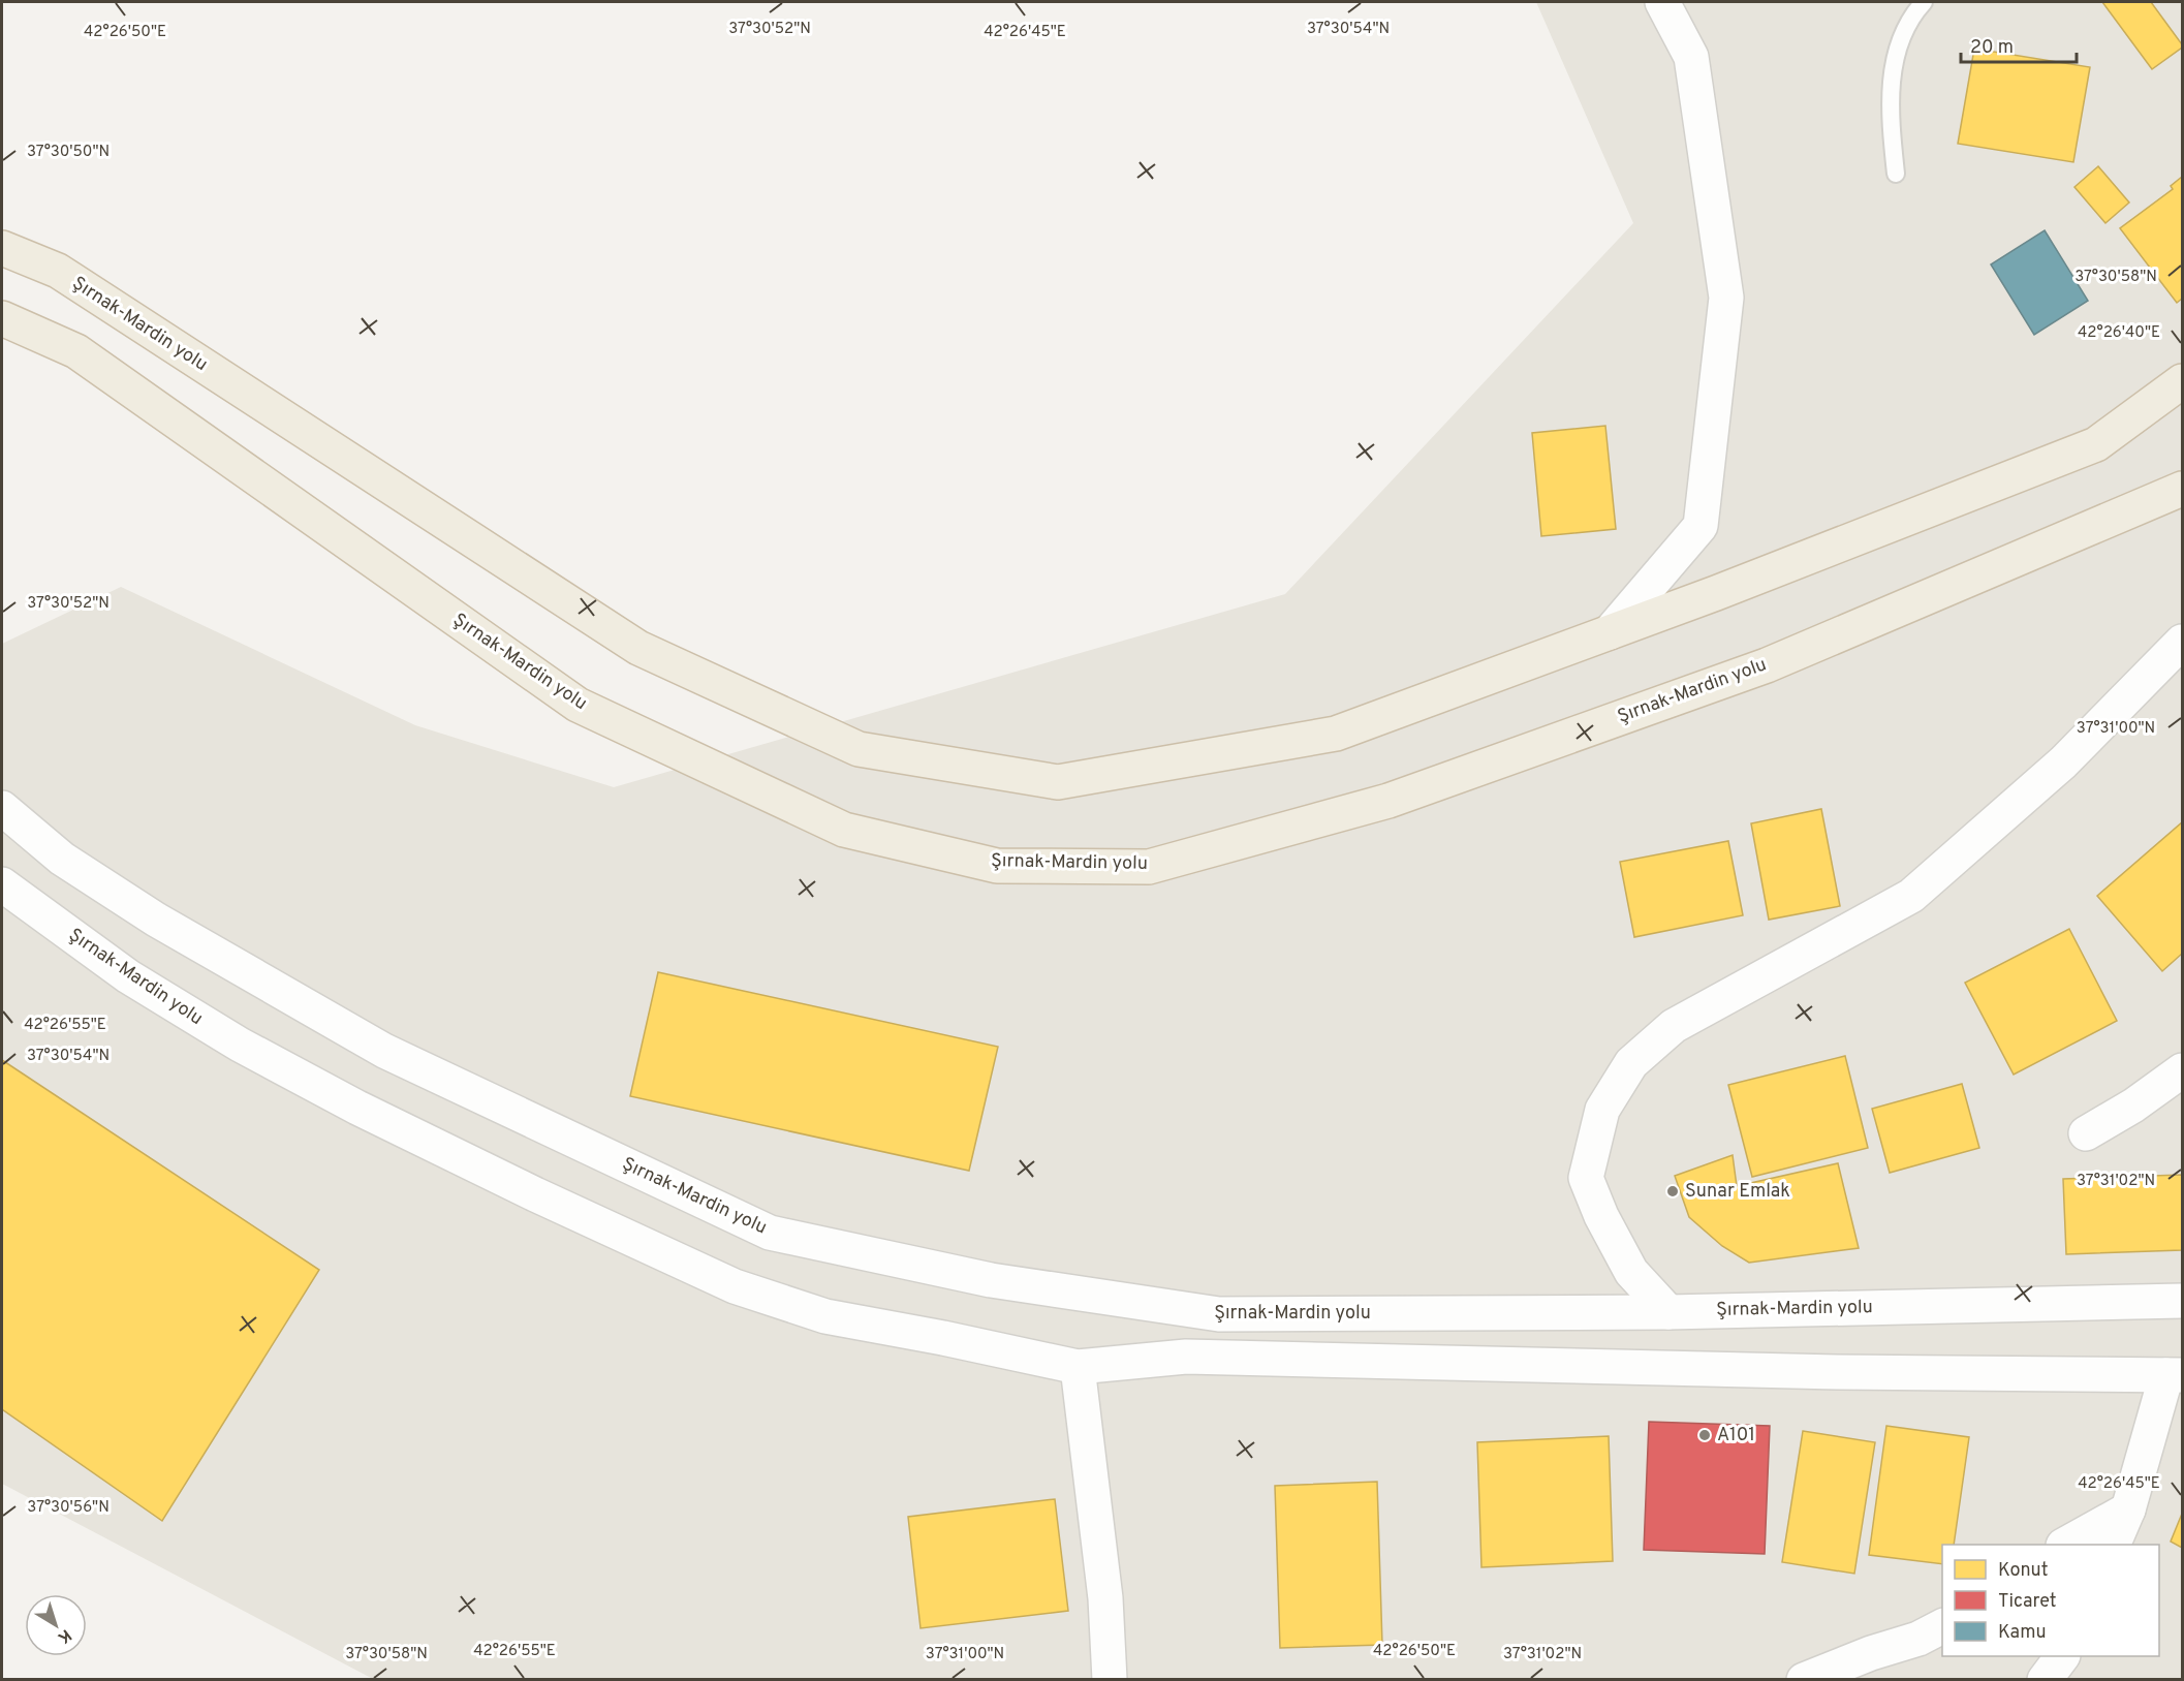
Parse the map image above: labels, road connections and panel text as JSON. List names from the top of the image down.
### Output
{
  "streets": {
    "highway": ["Şırnak-Mardin yolu"]
  },
  "places": ["Sunar Emlak", "A101"],
  "legend": ["Konut", "Ticaret", "Kamu"],
  "scale_bar": "20 m",
  "north": "bottom right",
  "coordinates": [
    "37°30'52\"N",
    "37°30'54\"N",
    "42°26'45\"E",
    "42°26'50\"E",
    "37°30'50\"N",
    "37°30'58\"N",
    "42°26'40\"E",
    "37°31'00\"N",
    "42°26'55\"E",
    "37°31'02\"N",
    "37°30'56\"N"
  ]
}
